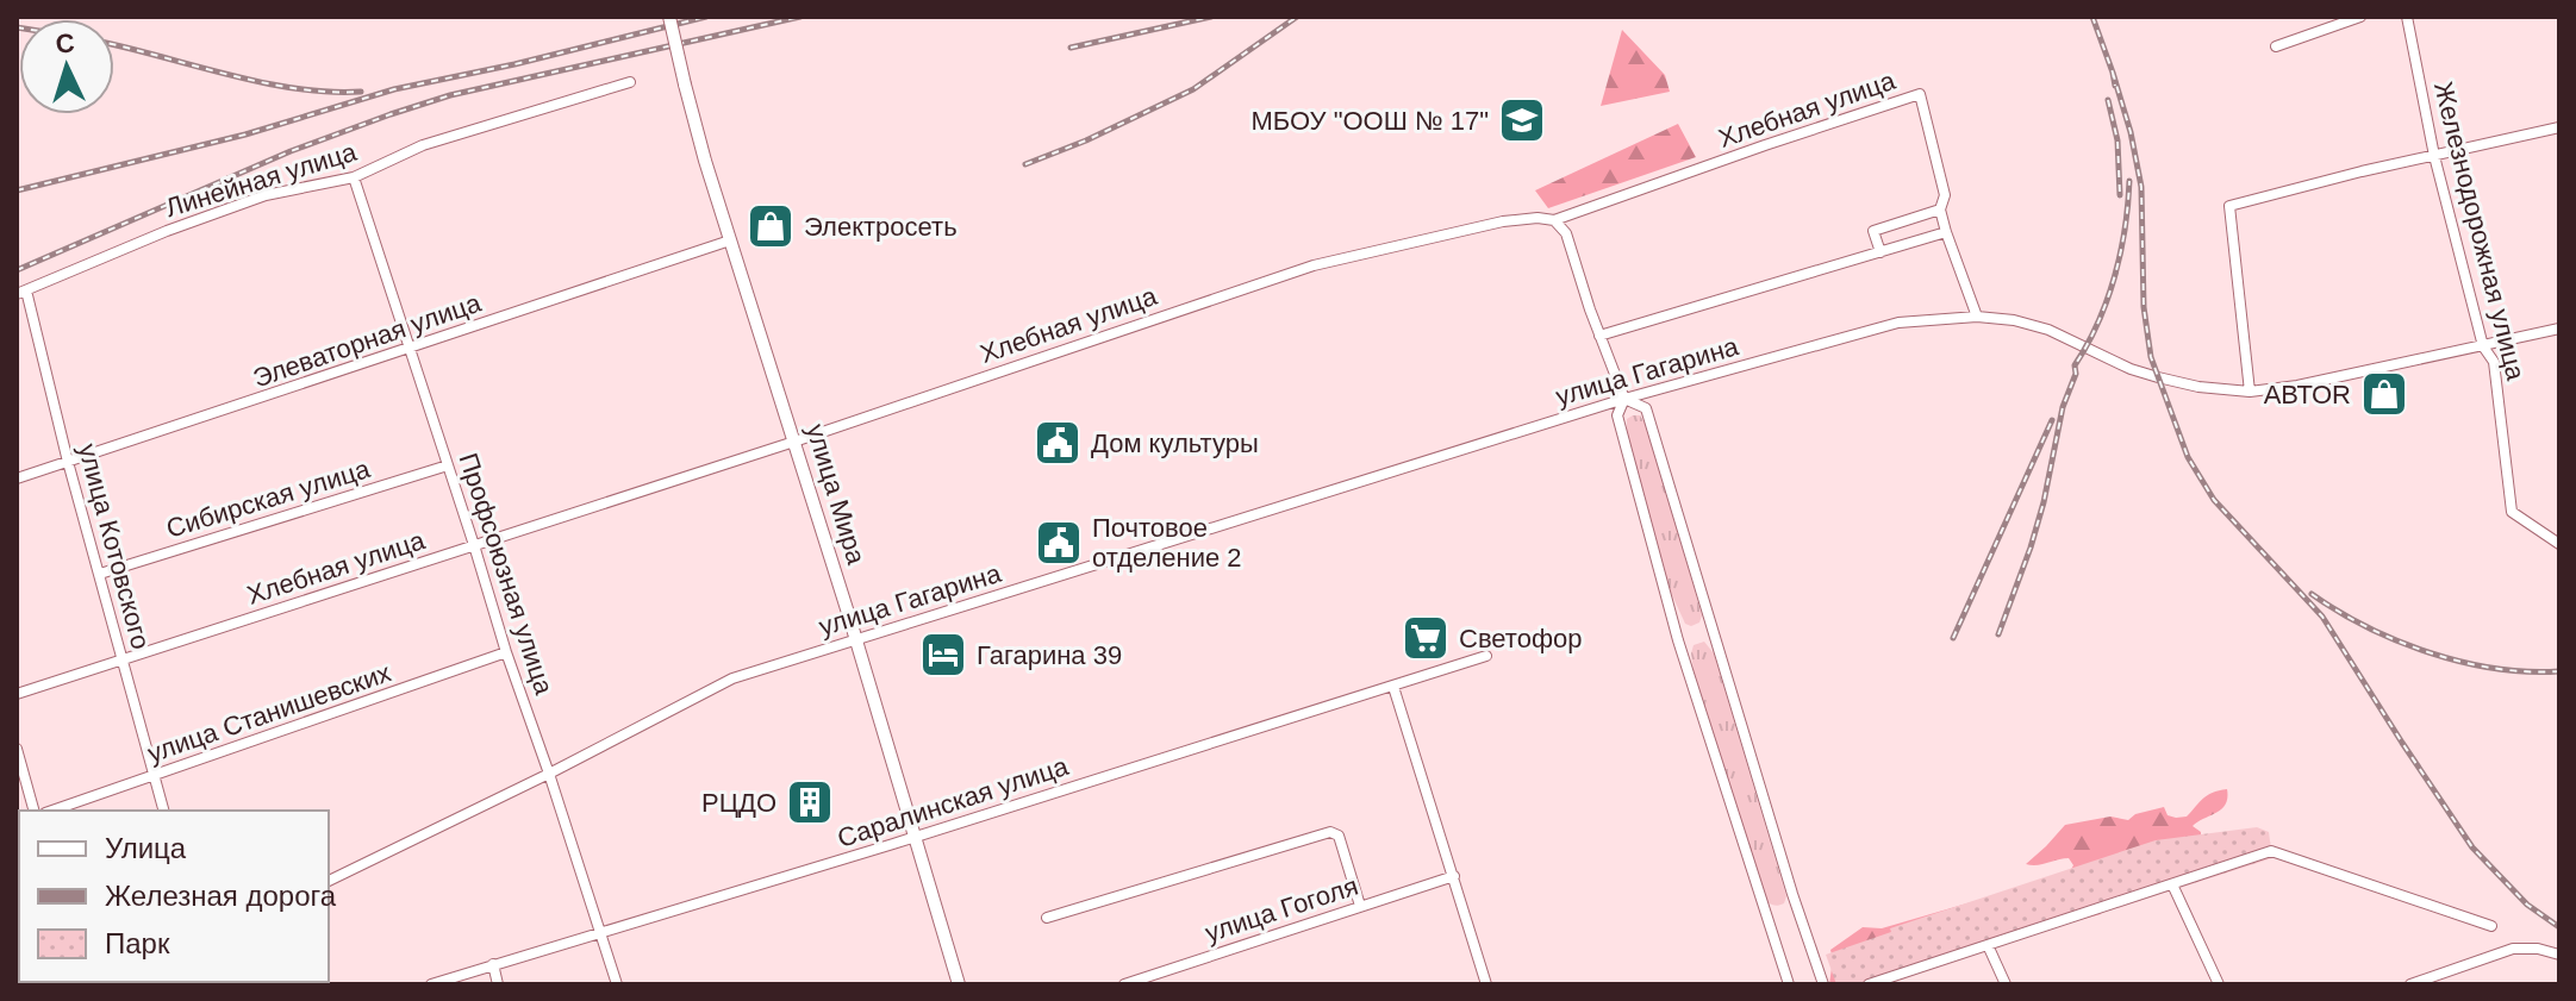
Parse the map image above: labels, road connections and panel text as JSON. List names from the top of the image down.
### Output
{
  "streets": {
    "main road": ["улица Мира"],
    "street": [
      "Хлебная улица",
      "Линейная улица",
      "Железнодорожная улица",
      "Элеваторная улица",
      "улица Гагарина",
      "Сибирская улица",
      "улица Котовского",
      "Профсоюзная улица",
      "улица Станишевских",
      "Саралинская улица",
      "улица Гоголя"
    ]
  },
  "crossings": [
    ["Хлебная улица", "улица Гагарина"],
    ["Хлебная улица", "улица Мира"],
    ["Хлебная улица", "улица Котовского"],
    ["Хлебная улица", "Профсоюзная улица"],
    ["Линейная улица", "улица Котовского"],
    ["Линейная улица", "Профсоюзная улица"],
    ["Железнодорожная улица", "улица Гагарина"],
    ["Элеваторная улица", "улица Мира"],
    ["Элеваторная улица", "улица Котовского"],
    ["Элеваторная улица", "Профсоюзная улица"],
    ["улица Гагарина", "улица Мира"],
    ["улица Гагарина", "Профсоюзная улица"],
    ["улица Мира", "Саралинская улица"],
    ["Сибирская улица", "улица Котовского"],
    ["Сибирская улица", "Профсоюзная улица"],
    ["улица Котовского", "улица Станишевских"],
    ["Профсоюзная улица", "улица Станишевских"],
    ["Профсоюзная улица", "Саралинская улица"]
  ],
  "places": {
    "school or university": ["МБОУ \"ООШ № 17\""],
    "shop": ["Электросеть", "АВТОR"],
    "public building": ["Дом культуры", "Почтовое отделение 2"],
    "supermarket": ["Светофор"],
    "hotel": ["Гагарина 39"],
    "building": ["РЦДО"]
  },
  "legend": ["Улица", "Железная дорога", "Парк"],
  "north": "top"
}
